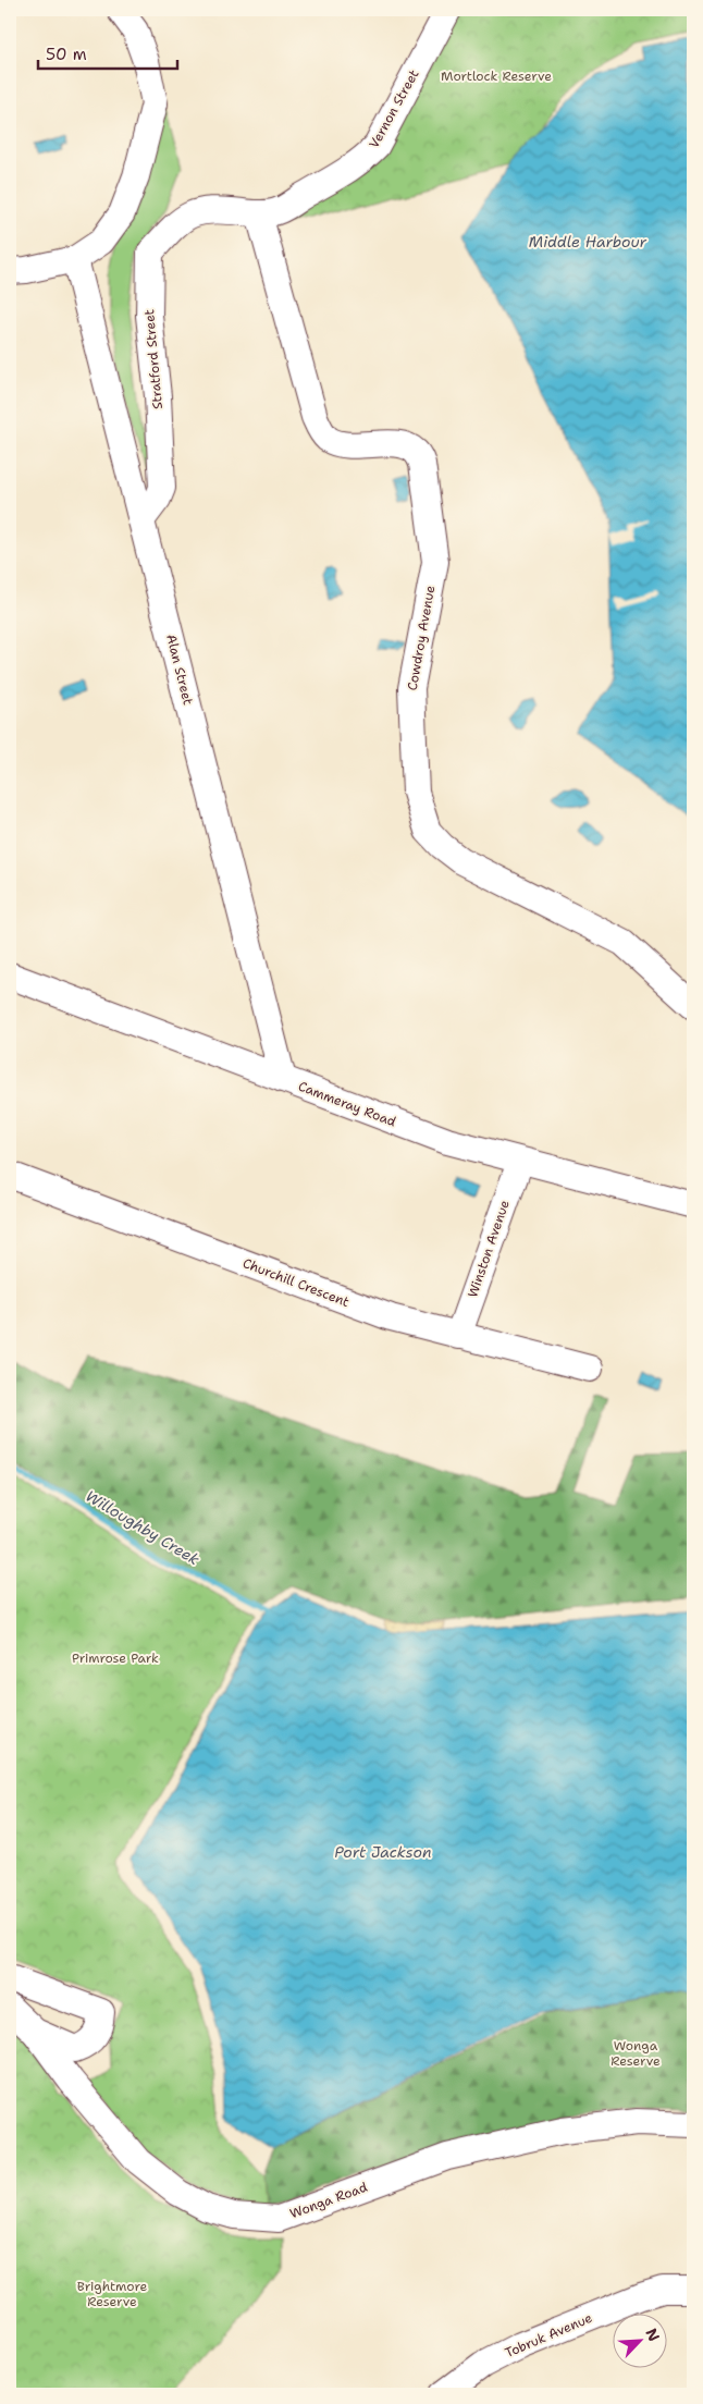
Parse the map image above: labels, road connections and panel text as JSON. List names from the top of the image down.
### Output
{
  "streets": {
    "street": [
      "Vernon Street",
      "Stratford Street",
      "Cowdroy Avenue",
      "Alan Street",
      "Cammeray Road",
      "Winston Avenue",
      "Churchill Crescent",
      "Wonga Road",
      "Tobruk Avenue"
    ]
  },
  "crossings": [
    ["Vernon Street", "Stratford Street"],
    ["Vernon Street", "Cowdroy Avenue"],
    ["Stratford Street", "Cowdroy Avenue"],
    ["Stratford Street", "Alan Street"],
    ["Alan Street", "Cammeray Road"],
    ["Cammeray Road", "Winston Avenue"],
    ["Winston Avenue", "Churchill Crescent"]
  ],
  "water": ["Middle Harbour", "Willoughby Creek", "Port Jackson"],
  "parks": [
    "Mortlock Reserve",
    "Primrose Park",
    "Wonga Reserve",
    "Brightmore Reserve"
  ],
  "scale_bar": "50 m",
  "north": "top right"
}
